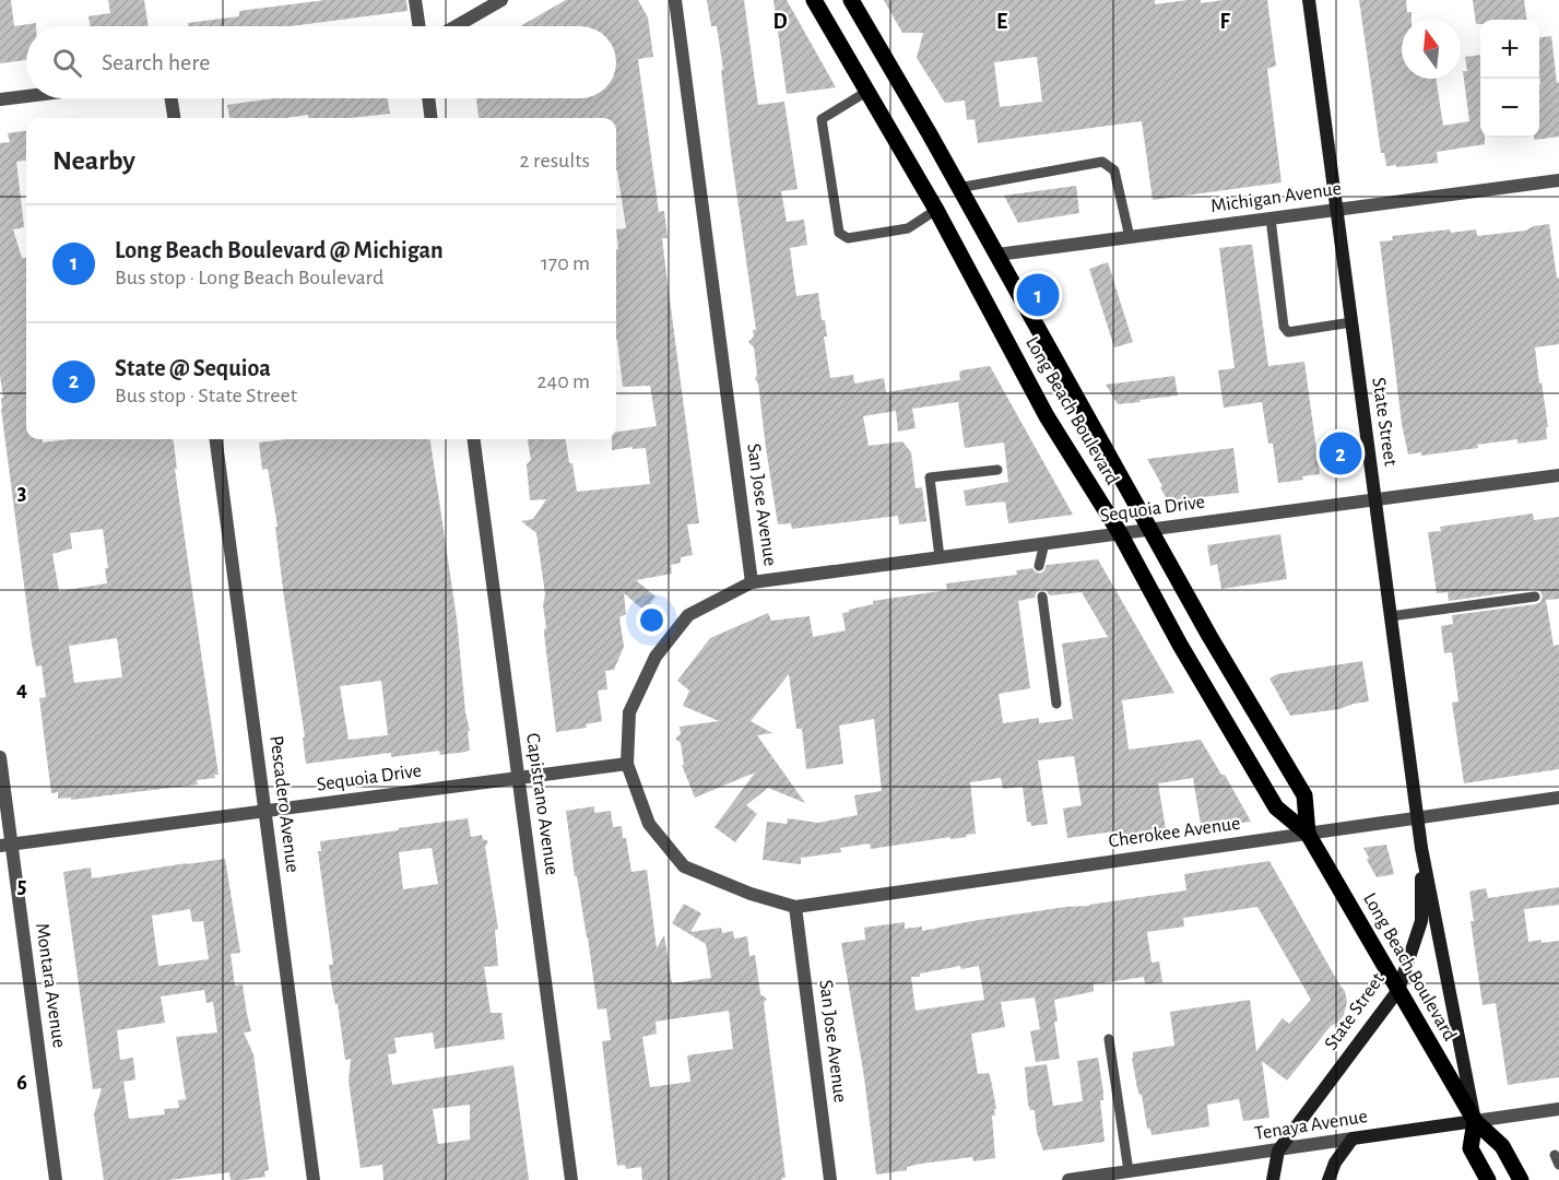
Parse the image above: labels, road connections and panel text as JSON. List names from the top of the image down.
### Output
{
  "streets": {
    "main road": ["Long Beach Boulevard", "State Street", "Tenaya Avenue"],
    "street": [
      "Michigan Avenue",
      "San Jose Avenue",
      "Sequoia Drive",
      "Pescadero Avenue",
      "Capistrano Avenue",
      "Cherokee Avenue",
      "Montara Avenue"
    ]
  },
  "crossings": [
    ["Michigan Avenue", "Long Beach Boulevard"],
    ["Michigan Avenue", "State Street"],
    ["Long Beach Boulevard", "State Street"],
    ["Long Beach Boulevard", "Sequoia Drive"],
    ["Long Beach Boulevard", "Cherokee Avenue"],
    ["Long Beach Boulevard", "Tenaya Avenue"],
    ["State Street", "Sequoia Drive"],
    ["State Street", "Cherokee Avenue"],
    ["State Street", "Tenaya Avenue"],
    ["San Jose Avenue", "Sequoia Drive"],
    ["San Jose Avenue", "Cherokee Avenue"],
    ["Sequoia Drive", "Pescadero Avenue"],
    ["Sequoia Drive", "Capistrano Avenue"],
    ["Sequoia Drive", "Montara Avenue"]
  ],
  "north": "top",
  "page": {
    "map_buttons": ["+", "−"],
    "search": "Search here",
    "heading": ["Nearby", "2 results"],
    "list": [
      {
        "mark": "1",
        "name": "Long Beach Boulevard @ Michigan",
        "note": "Bus stop · Long Beach Boulevard",
        "value": "170 m"
      },
      {
        "mark": "2",
        "name": "State @ Sequioa",
        "note": "Bus stop · State Street",
        "value": "240 m"
      }
    ],
    "pins": ["1", "2"]
  },
  "grid": {
    "columns": ["D", "E", "F"],
    "rows": [
      "3",
      "4",
      "5",
      "6"
    ]
  }
}
